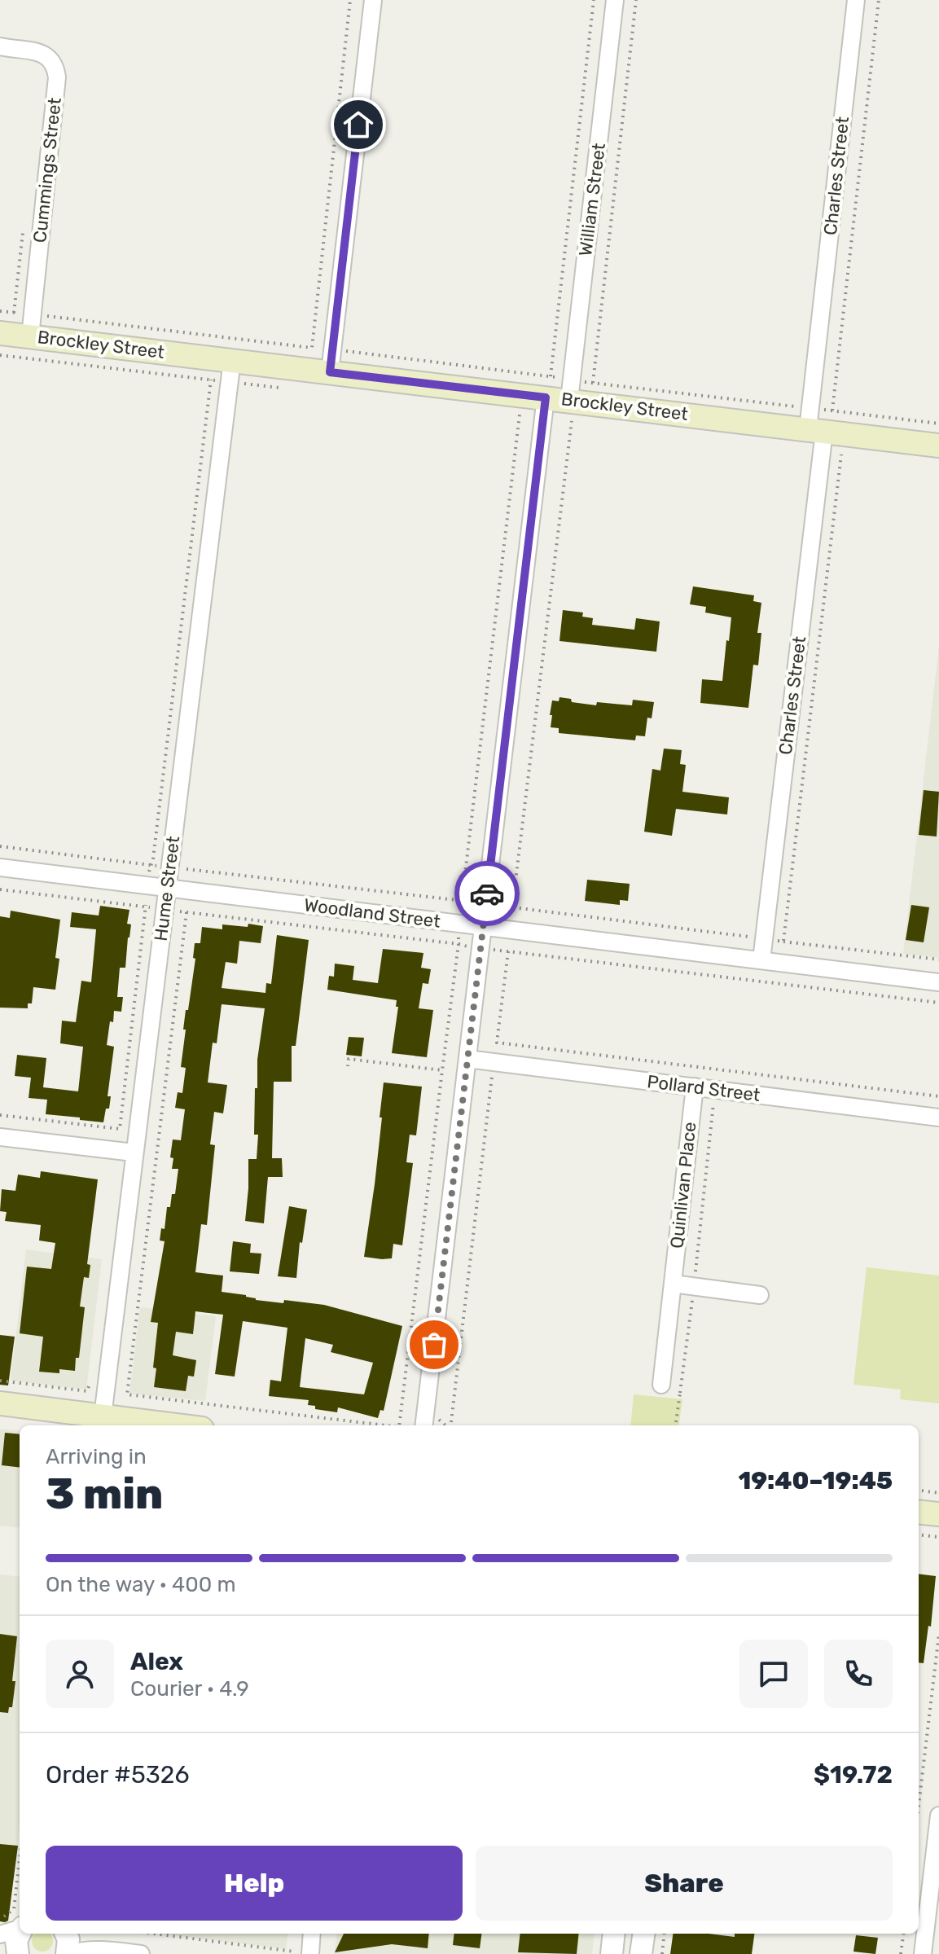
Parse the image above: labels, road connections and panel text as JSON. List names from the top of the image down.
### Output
{
  "streets": {
    "main road": ["Brockley Street"],
    "street": [
      "Cummings Street",
      "Charles Street",
      "William Street",
      "Hume Street",
      "Woodland Street",
      "Pollard Street",
      "Quinlivan Place"
    ]
  },
  "crossings": [
    ["Cummings Street", "Brockley Street"],
    ["Charles Street", "Brockley Street"],
    ["Charles Street", "Woodland Street"],
    ["William Street", "Brockley Street"],
    ["Brockley Street", "Hume Street"],
    ["Hume Street", "Woodland Street"],
    ["Pollard Street", "Quinlivan Place"]
  ],
  "page": {
    "heading": ["3 min", "Arriving in", "19:40–19:45"],
    "panel": [
      "Alex",
      "Courier · 4.9",
      "Order #5326",
      "$19.72"
    ],
    "bar": "On the way · 400 m",
    "buttons": ["Help", "Share"]
  }
}
